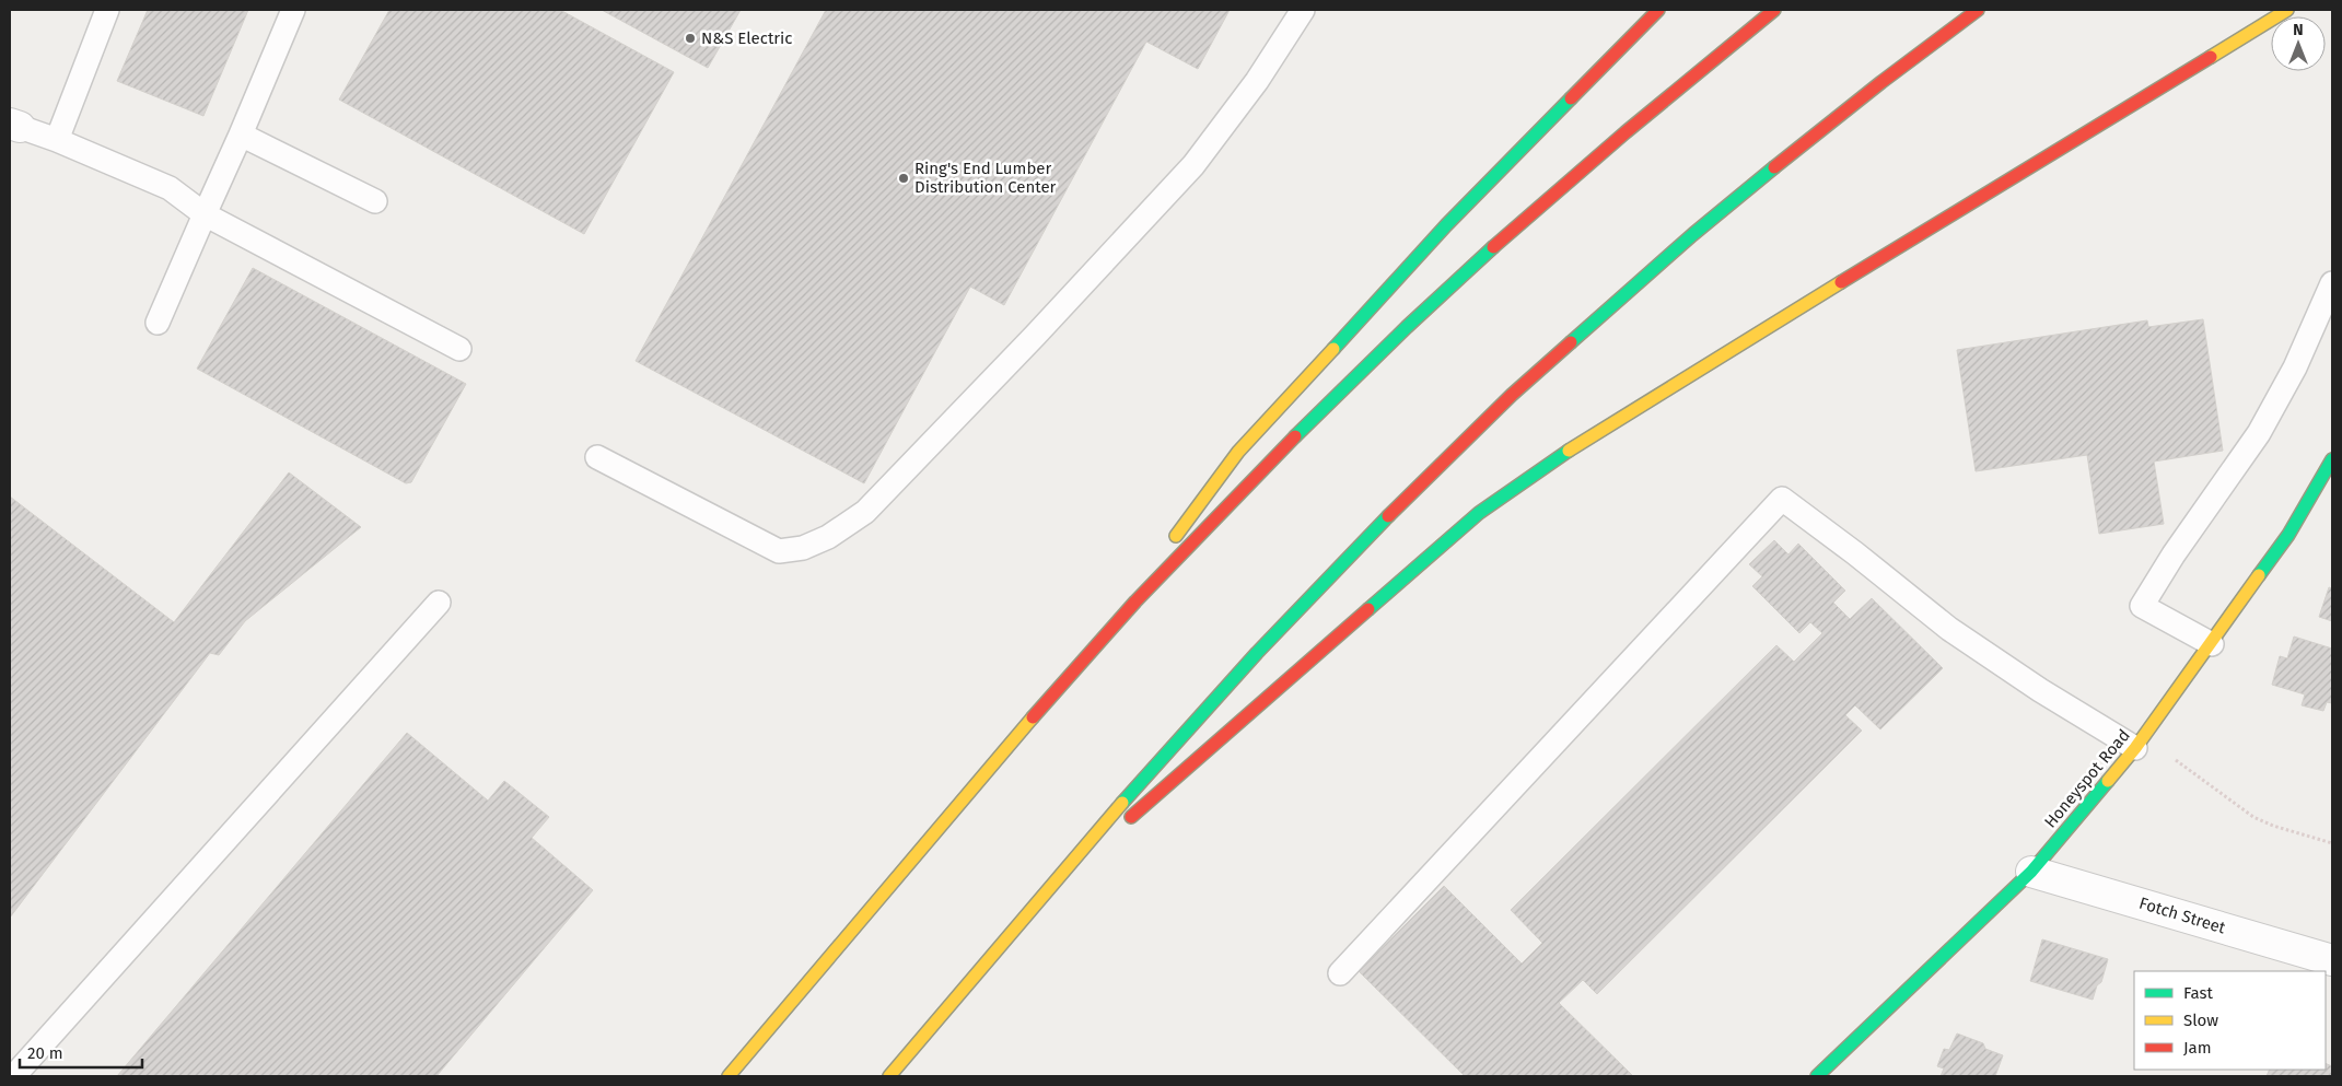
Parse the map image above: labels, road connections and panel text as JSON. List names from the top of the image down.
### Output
{
  "streets": {
    "main road": ["Honeyspot Road"],
    "street": ["Fotch Street"]
  },
  "crossings": [
    ["Honeyspot Road", "Fotch Street"]
  ],
  "places": ["N&S Electric", "Ring's End Lumber Distribution Center"],
  "legend": ["Fast", "Slow", "Jam"],
  "scale_bar": "20 m",
  "north": "top"
}
